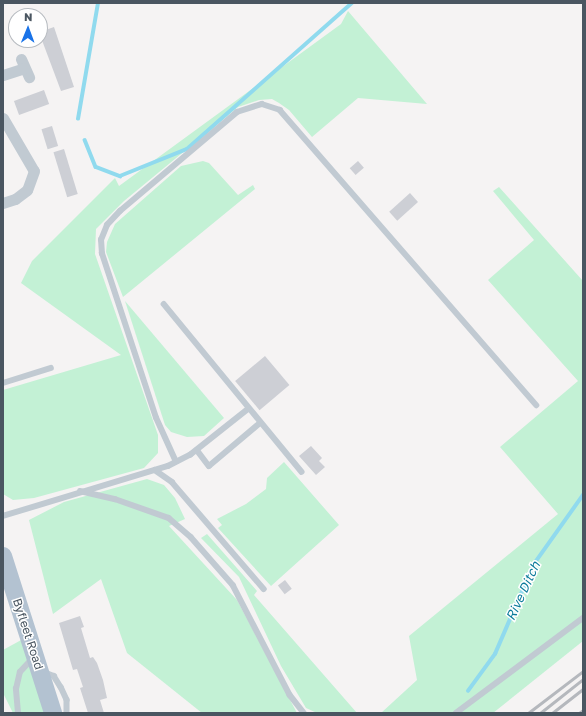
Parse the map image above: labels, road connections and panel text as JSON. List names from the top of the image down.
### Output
{
  "streets": {
    "main road": ["Byfleet Road"]
  },
  "water": ["Rive Ditch"],
  "north": "top"
}
